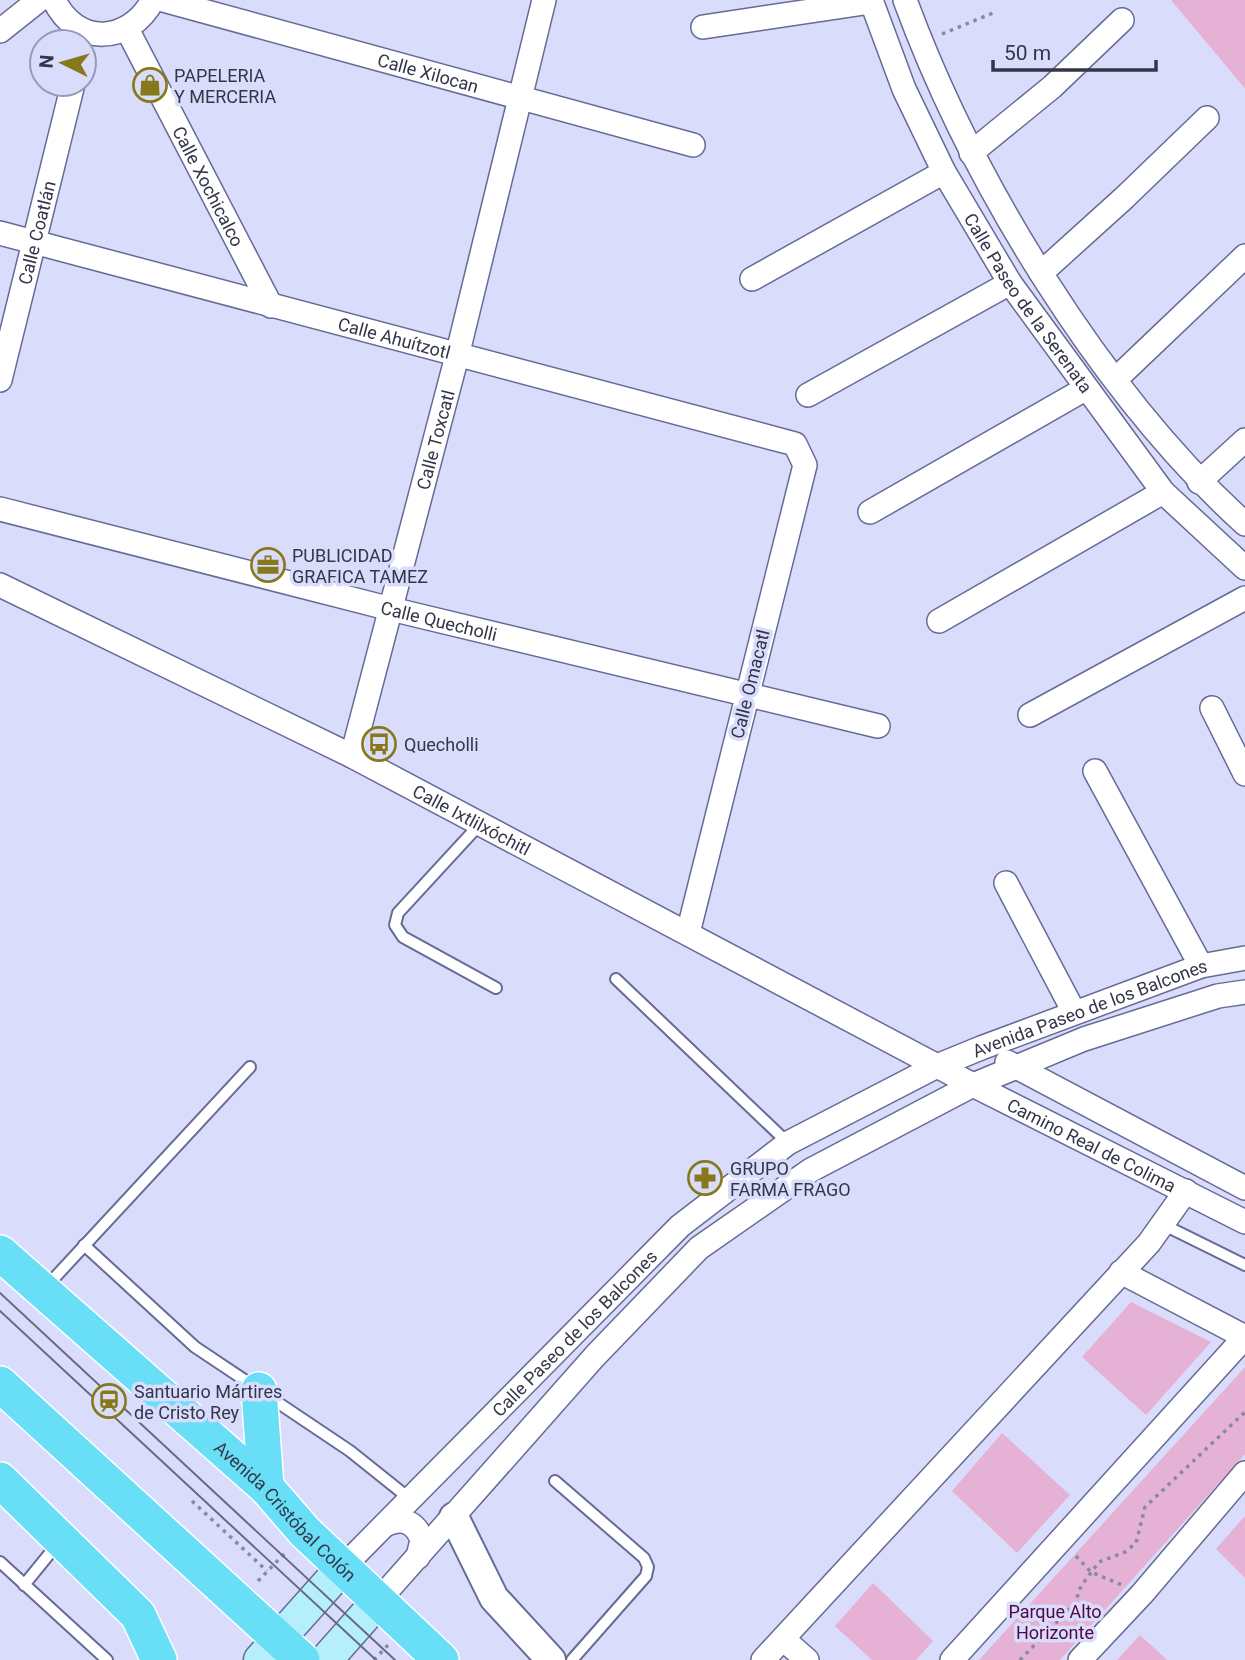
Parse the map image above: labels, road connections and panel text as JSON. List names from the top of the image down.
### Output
{
  "streets": {
    "main road": ["Calle Paseo de los Balcones", "Avenida Cristóbal Colón"],
    "street": [
      "Calle Xilocan",
      "Calle Xochicalco",
      "Calle Coatlán",
      "Calle Paseo de la Serenata",
      "Calle Ahuítzotl",
      "Calle Toxcatl",
      "Calle Quecholli",
      "Calle Omacatl",
      "Calle Ixtlilxóchitl",
      "Avenida Paseo de los Balcones",
      "Camino Real de Colima"
    ]
  },
  "crossings": [
    ["Calle Xilocan", "Calle Toxcatl"],
    ["Calle Xochicalco", "Calle Ahuítzotl"],
    ["Calle Coatlán", "Calle Ahuítzotl"],
    ["Calle Ahuítzotl", "Calle Toxcatl"],
    ["Calle Ahuítzotl", "Calle Omacatl"],
    ["Calle Toxcatl", "Calle Quecholli"],
    ["Calle Toxcatl", "Calle Ixtlilxóchitl"],
    ["Calle Quecholli", "Calle Omacatl"],
    ["Calle Omacatl", "Calle Ixtlilxóchitl"],
    ["Calle Ixtlilxóchitl", "Avenida Paseo de los Balcones"],
    ["Calle Ixtlilxóchitl", "Camino Real de Colima"],
    ["Calle Ixtlilxóchitl", "Calle Paseo de los Balcones"],
    ["Avenida Paseo de los Balcones", "Camino Real de Colima"],
    ["Avenida Paseo de los Balcones", "Calle Paseo de los Balcones"],
    ["Camino Real de Colima", "Calle Paseo de los Balcones"],
    ["Calle Paseo de los Balcones", "Avenida Cristóbal Colón"]
  ],
  "parks": ["Parque Alto Horizonte"],
  "places": {
    "shop": ["PAPELERIA Y MERCERIA"],
    "office": ["PUBLICIDAD GRAFICA TAMEZ"],
    "bus stop": ["Quecholli"],
    "pharmacy": ["GRUPO FARMA FRAGO"],
    "station": ["Santuario Mártires de Cristo Rey"]
  },
  "scale_bar": "50 m",
  "north": "left"
}
